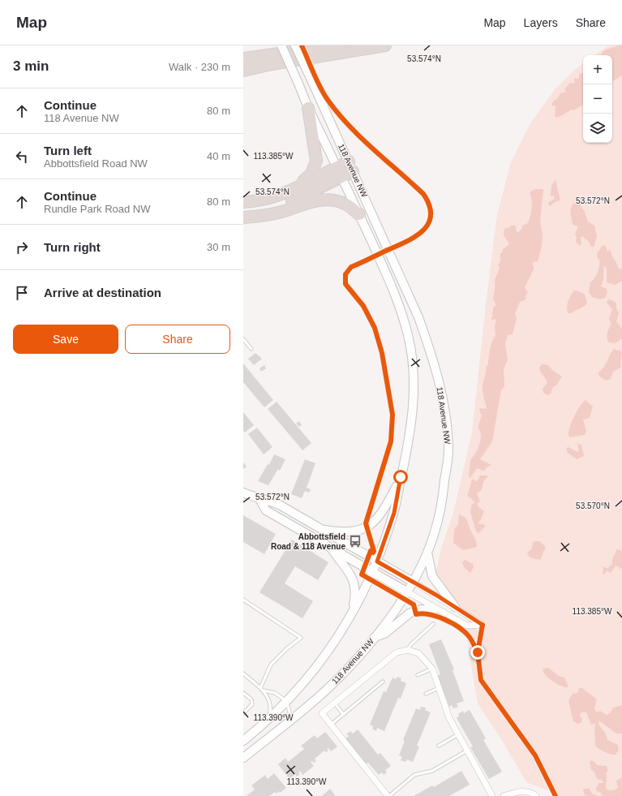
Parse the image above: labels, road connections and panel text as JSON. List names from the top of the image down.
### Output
{
  "streets": {
    "main road": ["118 Avenue NW"]
  },
  "places": {
    "bus stop": ["Abbottsfield Road & 118 Avenue"]
  },
  "page": {
    "header": "Map",
    "nav": ["Map", "Layers", "Share"],
    "heading": ["3 min", "Walk · 230 m"],
    "map_buttons": ["+", "−"],
    "list": [
      ["Continue", "118 Avenue NW", "80 m"],
      ["Turn left", "Abbottsfield Road NW", "40 m"],
      ["Continue", "Rundle Park Road NW", "80 m"],
      ["Turn right", "30 m"],
      "Arrive at destination"
    ],
    "buttons": ["Save", "Share"]
  },
  "coordinates": [
    "53.574°N",
    "113.385°W",
    "53.572°N",
    "53.570°N",
    "113.390°W"
  ]
}
